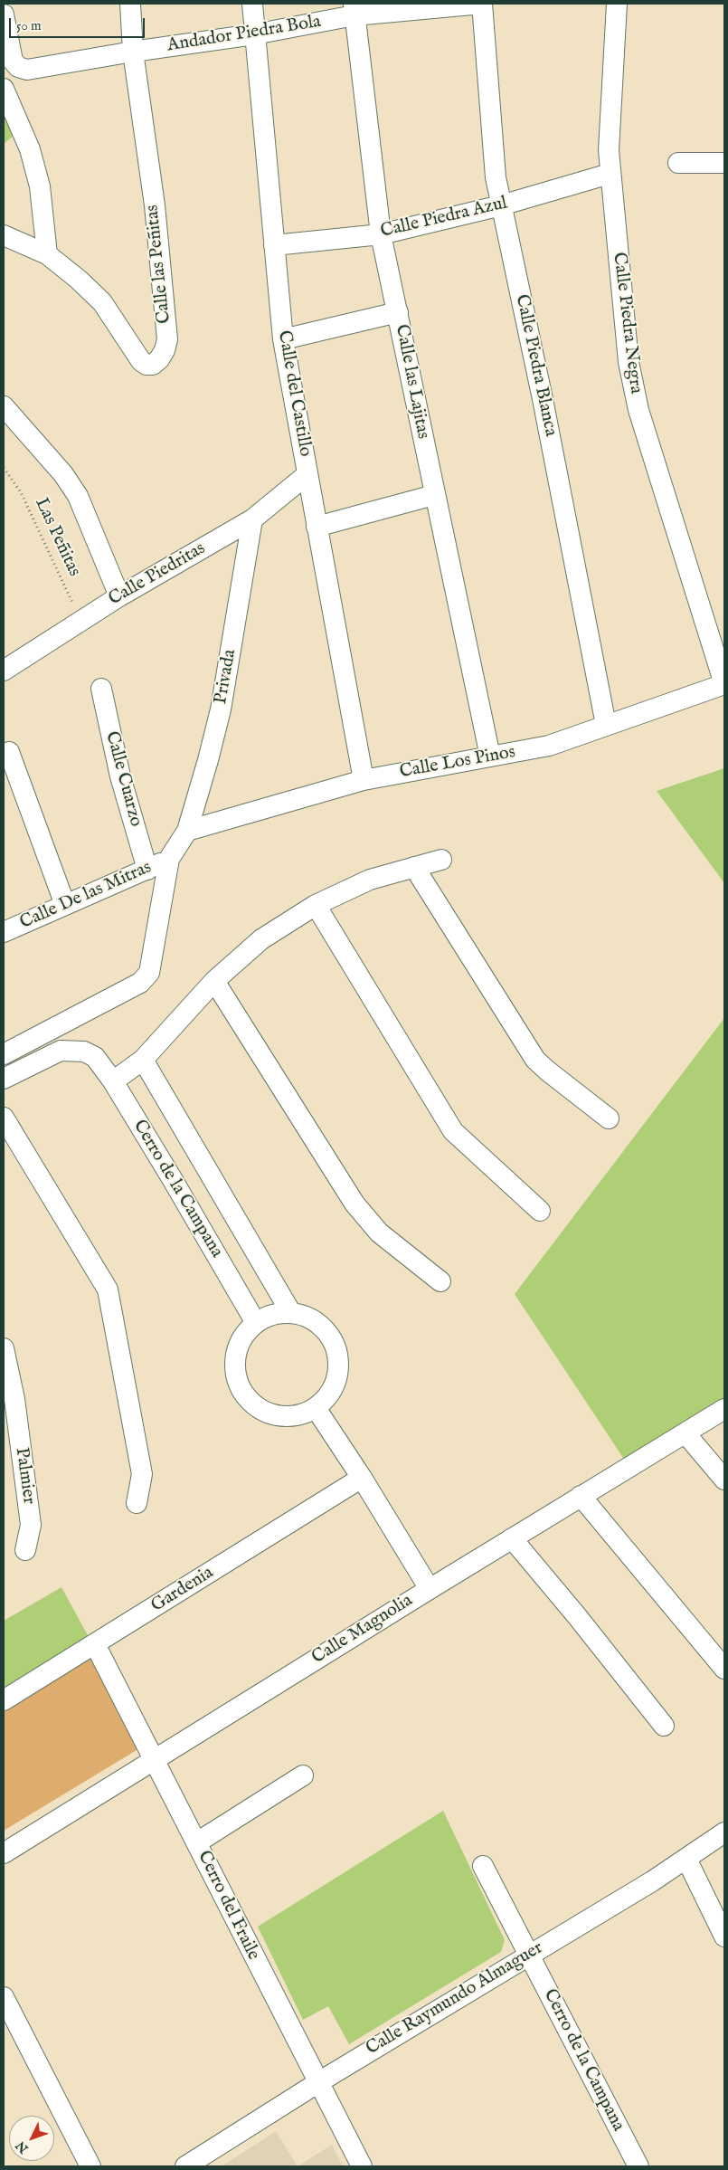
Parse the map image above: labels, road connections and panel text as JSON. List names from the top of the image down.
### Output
{
  "streets": {
    "street": [
      "Andador Piedra Bola",
      "Calle Piedra Azul",
      "Calle las Peñitas",
      "Calle Piedra Negra",
      "Calle Piedra Blanca",
      "Calle las Lajitas",
      "Calle del Castillo",
      "Calle Piedritas",
      "Privada",
      "Calle Los Pinos",
      "Calle Cuarzo",
      "Calle De las Mitras",
      "Cerro de la Campana",
      "Palmier",
      "Gardenia",
      "Calle Magnolia",
      "Cerro del Fraile",
      "Calle Raymundo Almaguer"
    ],
    "path": ["Las Peñitas"]
  },
  "crossings": [
    ["Andador Piedra Bola", "Calle las Peñitas"],
    ["Andador Piedra Bola", "Calle Piedra Blanca"],
    ["Andador Piedra Bola", "Calle las Lajitas"],
    ["Andador Piedra Bola", "Calle del Castillo"],
    ["Calle Piedra Azul", "Calle Piedra Negra"],
    ["Calle Piedra Azul", "Calle Piedra Blanca"],
    ["Calle Piedra Azul", "Calle las Lajitas"],
    ["Calle Piedra Azul", "Calle del Castillo"],
    ["Calle Piedra Negra", "Calle Los Pinos"],
    ["Calle Piedra Blanca", "Calle Los Pinos"],
    ["Calle las Lajitas", "Calle Los Pinos"],
    ["Calle del Castillo", "Calle Piedritas"],
    ["Calle del Castillo", "Calle Los Pinos"],
    ["Las Peñitas", "Calle Piedritas"],
    ["Calle Piedritas", "Privada"],
    ["Privada", "Calle Los Pinos"],
    ["Privada", "Calle De las Mitras"],
    ["Calle Cuarzo", "Calle De las Mitras"],
    ["Cerro de la Campana", "Calle Raymundo Almaguer"],
    ["Gardenia", "Cerro del Fraile"],
    ["Calle Magnolia", "Cerro del Fraile"],
    ["Cerro del Fraile", "Calle Raymundo Almaguer"]
  ],
  "scale_bar": "50 m",
  "north": "bottom left"
}
